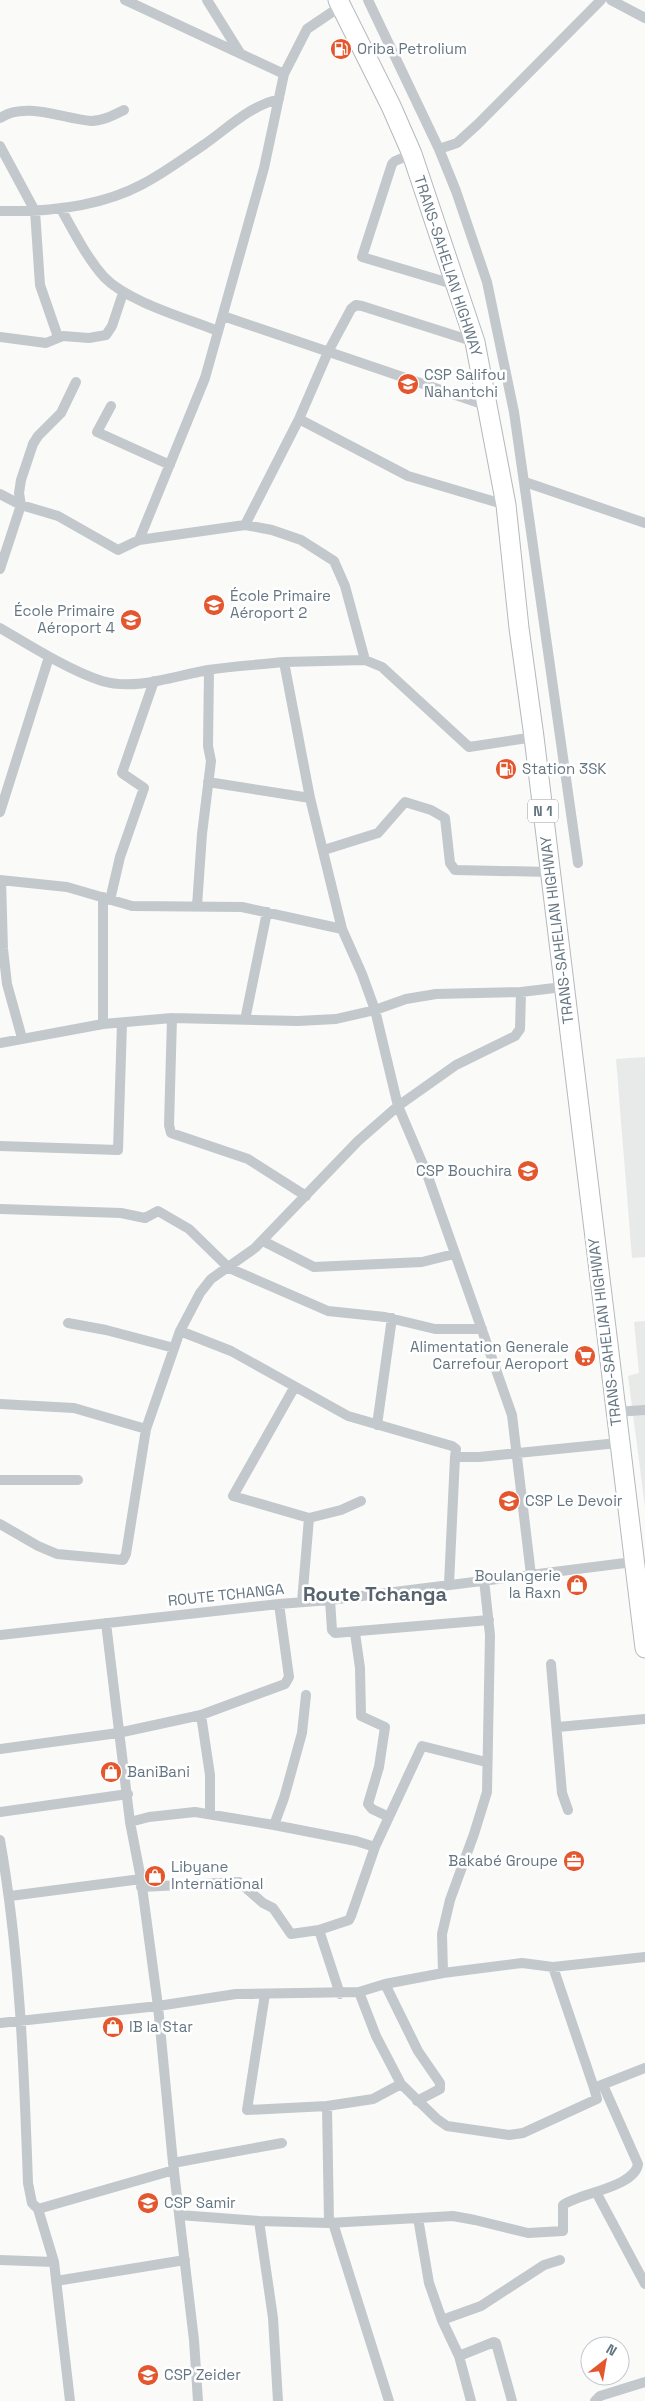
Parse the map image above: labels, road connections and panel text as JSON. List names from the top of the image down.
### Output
{
  "streets": {
    "highway": ["TRANS-SAHELIAN HIGHWAY", "N 1"],
    "street": ["ROUTE TCHANGA"]
  },
  "crossings": [
    ["TRANS-SAHELIAN HIGHWAY", "ROUTE TCHANGA"]
  ],
  "districts": ["Route Tchanga"],
  "places": {
    "fuel station": ["Oriba Petrolium", "Station 3SK"],
    "school or university": [
      "CSP Salifou Nahantchi",
      "École Primaire Aéroport 2",
      "École Primaire Aéroport 4",
      "CSP Bouchira",
      "CSP Le Devoir",
      "CSP Samir",
      "CSP Zeider"
    ],
    "supermarket": ["Alimentation Generale Carrefour Aeroport"],
    "shop": [
      "Boulangerie la Raxn",
      "BaniBani",
      "Libyane International",
      "IB la Star"
    ],
    "office": ["Bakabé Groupe"]
  },
  "north": "top right"
}
